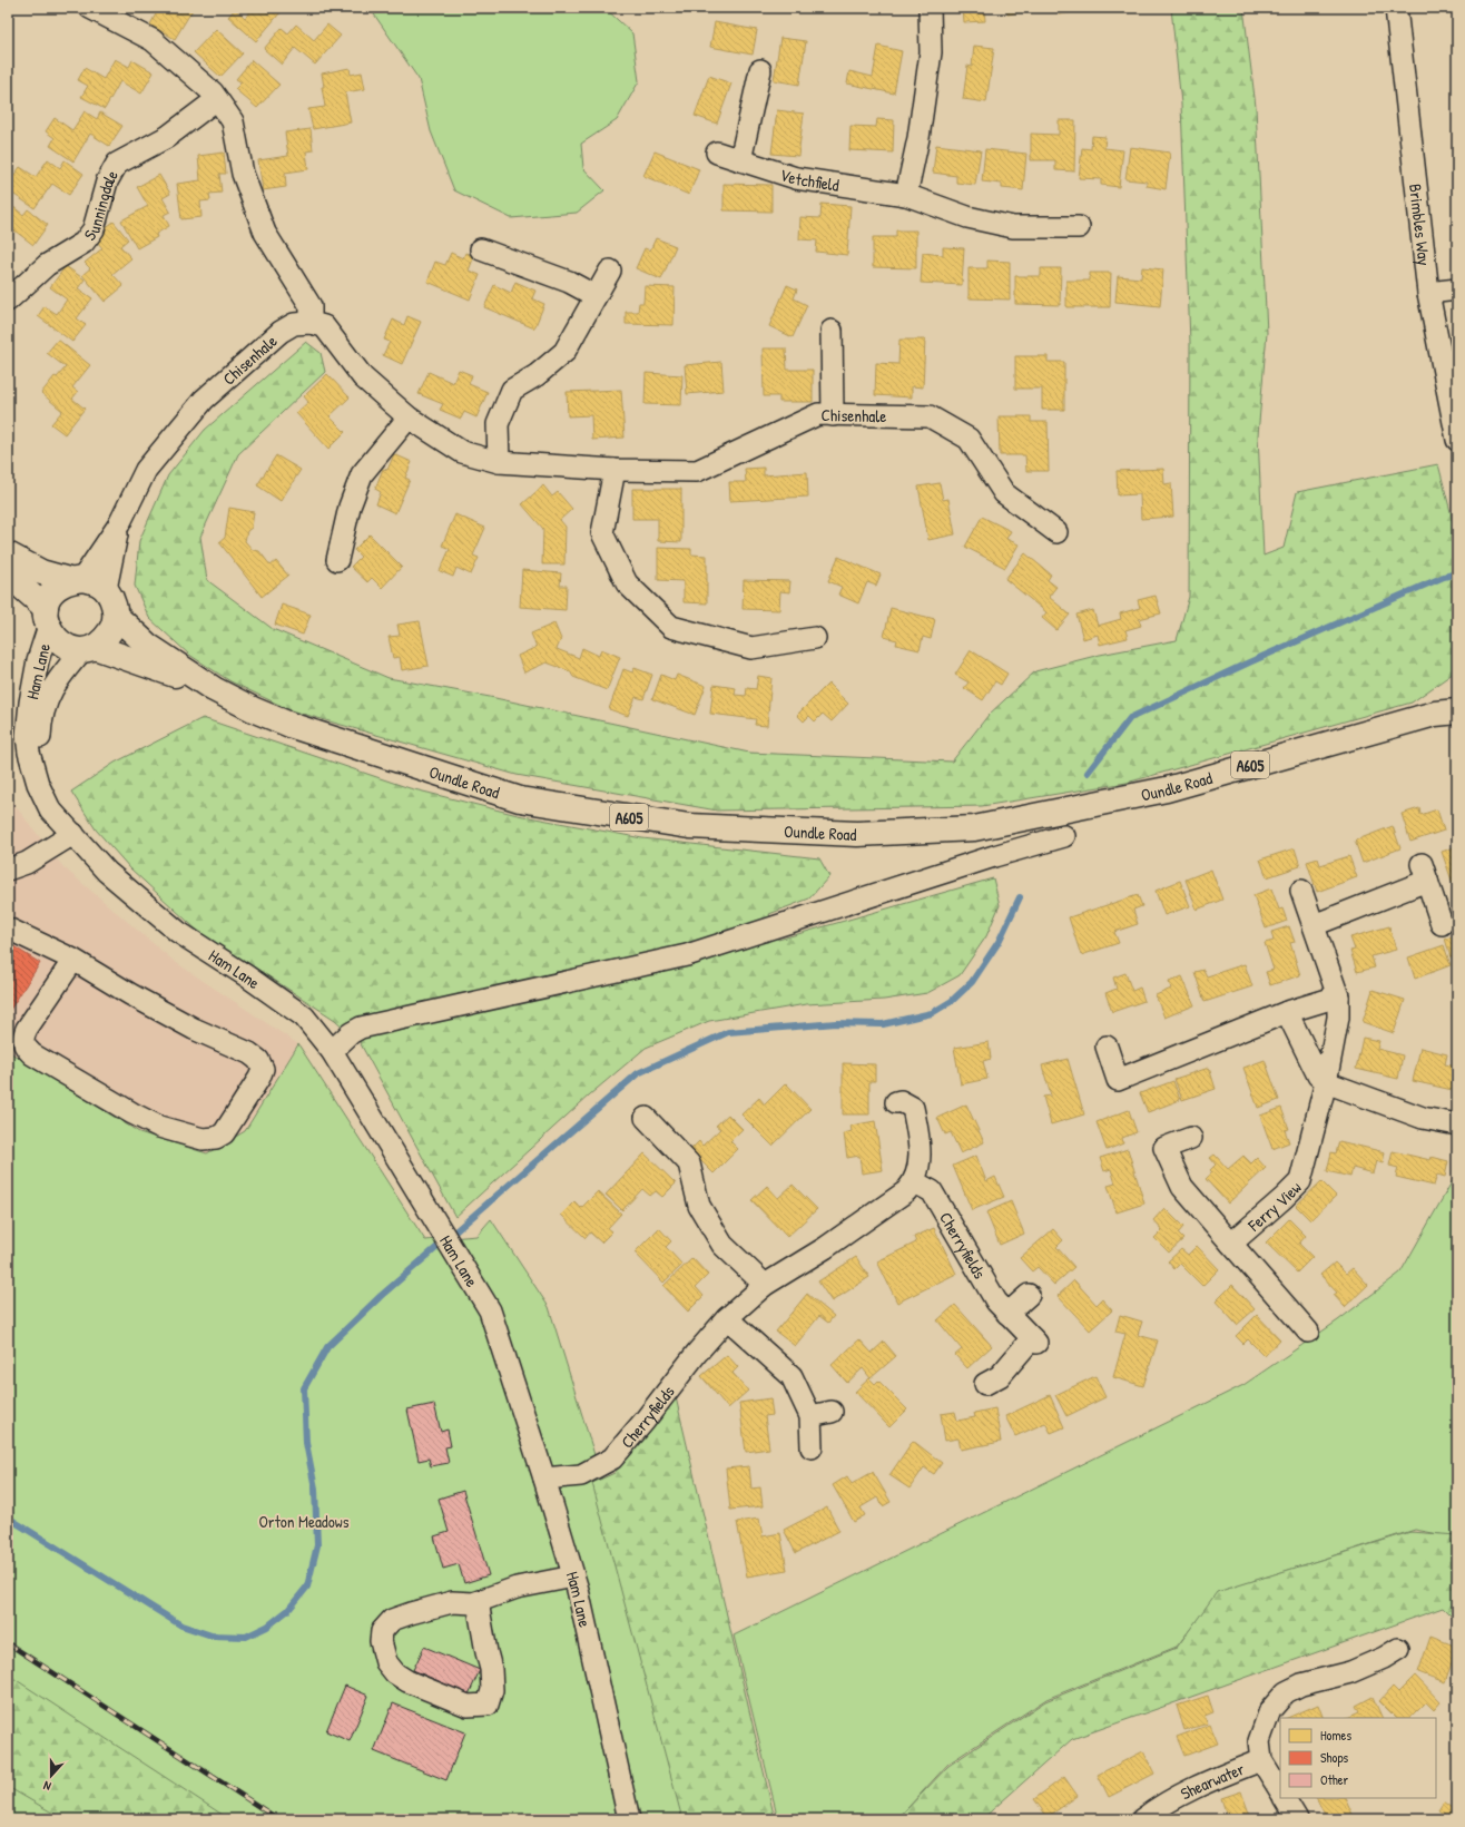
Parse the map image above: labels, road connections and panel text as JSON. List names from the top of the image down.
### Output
{
  "streets": {
    "main road": ["A605", "Oundle Road"],
    "street": [
      "Vetchfield",
      "Sunningdale",
      "Brimbles Way",
      "Chisenhale",
      "Ham Lane",
      "Ferry View",
      "Cherryfields",
      "Shearwater"
    ]
  },
  "crossings": [
    ["Chisenhale", "Ham Lane"],
    ["Chisenhale", "Oundle Road"],
    ["Ham Lane", "Oundle Road"],
    ["Ham Lane", "Cherryfields"]
  ],
  "parks": ["Orton Meadows"],
  "legend": ["Homes", "Shops", "Other"],
  "north": "bottom"
}
